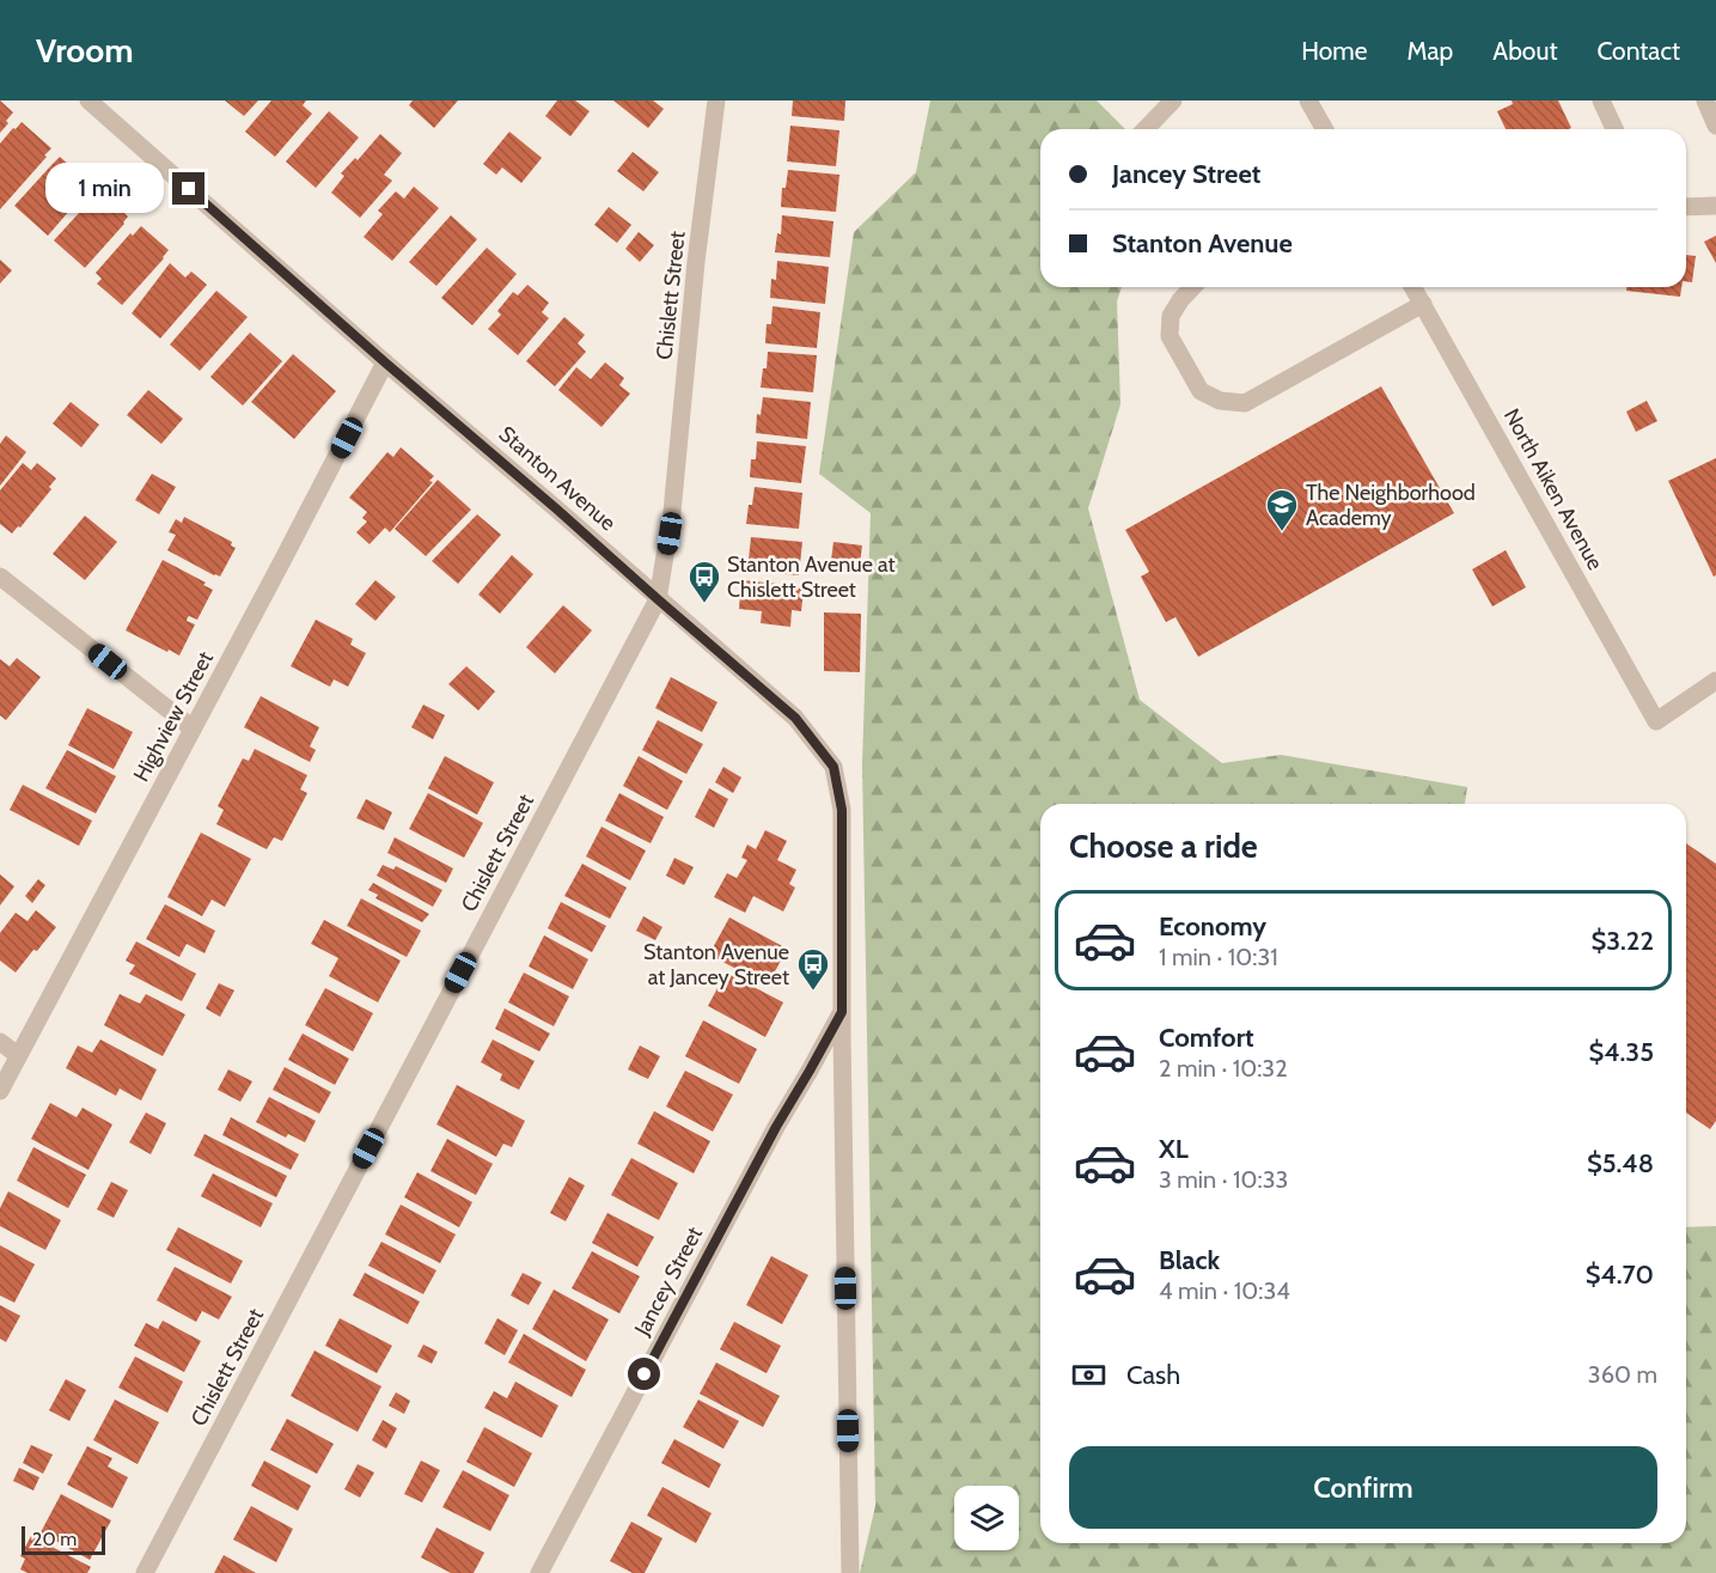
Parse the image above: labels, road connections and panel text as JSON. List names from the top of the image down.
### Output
{
  "streets": {
    "street": [
      "Chislett Street",
      "Stanton Avenue",
      "North Aiken Avenue",
      "Highview Street",
      "Jancey Street"
    ]
  },
  "crossings": [
    ["Chislett Street", "Stanton Avenue"],
    ["Stanton Avenue", "Highview Street"],
    ["Stanton Avenue", "Jancey Street"]
  ],
  "places": {
    "school or university": ["The Neighborhood Academy"],
    "bus stop": ["Stanton Avenue at Chislett Street", "Stanton Avenue at Jancey Street"]
  },
  "scale_bar": "20 m",
  "page": {
    "header": "Vroom",
    "nav": [
      "Home",
      "Map",
      "About",
      "Contact"
    ],
    "banner": ["Jancey Street", "Stanton Avenue"],
    "bubble": "1 min",
    "heading": "Choose a ride",
    "list": [
      {
        "name": "Economy",
        "note": "1 min · 10:31",
        "value": "$3.22"
      },
      {
        "name": "Comfort",
        "note": "2 min · 10:32",
        "value": "$4.35"
      },
      {
        "name": "XL",
        "note": "3 min · 10:33",
        "value": "$5.48"
      },
      {
        "name": "Black",
        "note": "4 min · 10:34",
        "value": "$4.70"
      }
    ],
    "pay": ["Cash", "360 m"],
    "buttons": "Confirm",
    "scale": "20 m"
  }
}
